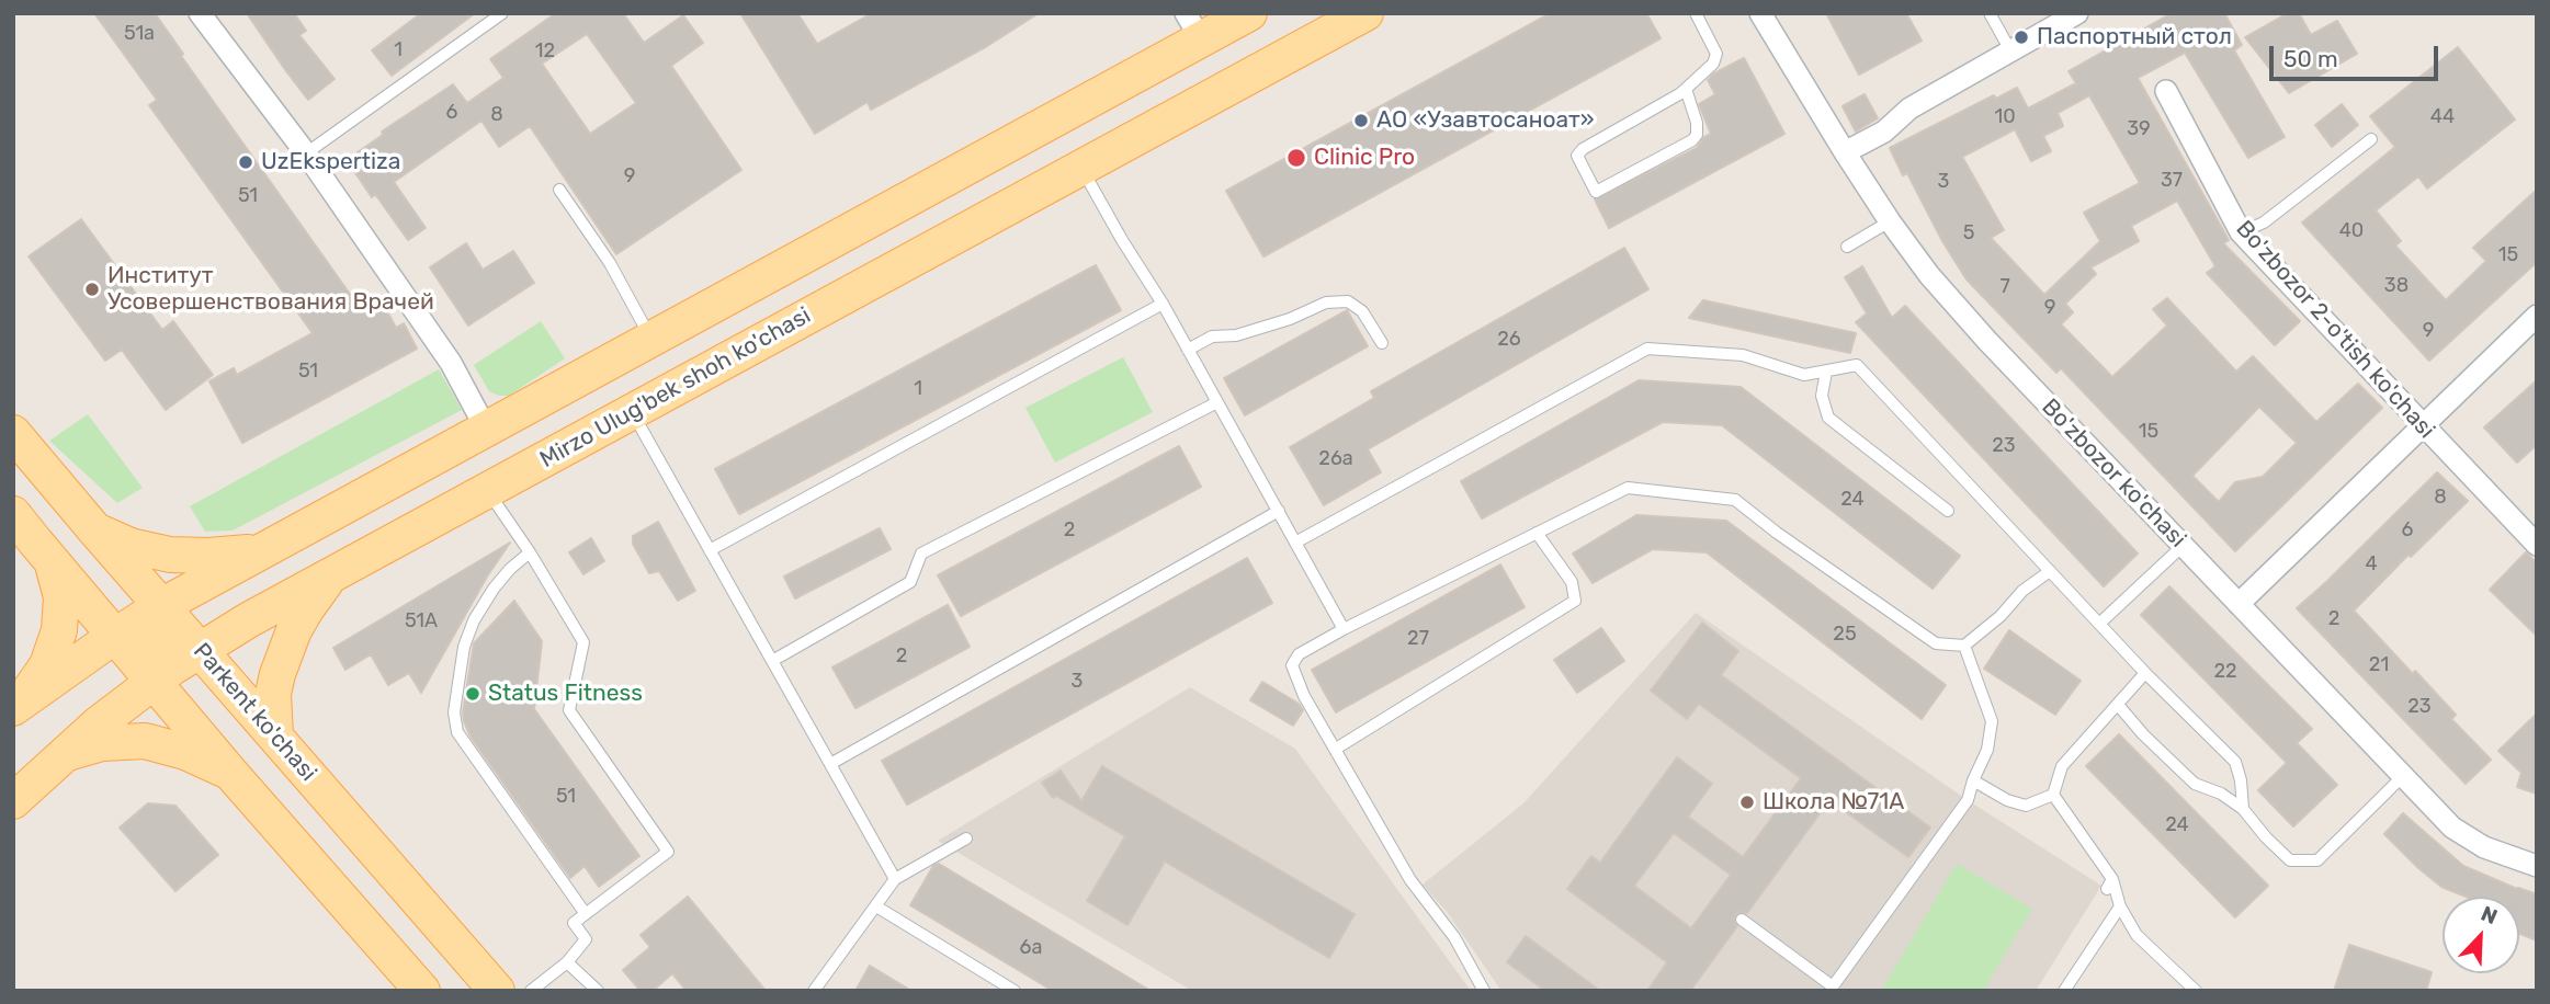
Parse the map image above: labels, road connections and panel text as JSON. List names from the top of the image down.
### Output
{
  "streets": {
    "main road": ["Mirzo Ulug'bek shoh ko'chasi", "Parkent ko'chasi"],
    "street": ["Bo'zbozor 2-o'tish ko'chasi", "Bo'zbozor ko'chasi"]
  },
  "crossings": [
    ["Mirzo Ulug'bek shoh ko'chasi", "Parkent ko'chasi"]
  ],
  "places": [
    "Паспортный стол",
    "АО «Узавтосаноат»",
    "Clinic Pro",
    "UzEkspertiza",
    "Институт Усовершенствования Врачей",
    "Status Fitness",
    "Школа №71А"
  ],
  "house_numbers": [
    "51a",
    "1",
    "12",
    "6",
    "8",
    "10",
    "44",
    "39",
    "9",
    "37",
    "3",
    "51",
    "40",
    "5",
    "15",
    "38",
    "7",
    "9",
    "9",
    "26",
    "51",
    "1",
    "15",
    "23",
    "26a",
    "8",
    "24",
    "2",
    "6",
    "4",
    "2",
    "51А",
    "25",
    "27",
    "2",
    "21",
    "22",
    "3",
    "23",
    "51",
    "24",
    "6а"
  ],
  "scale_bar": "50 m",
  "north": "top right"
}
